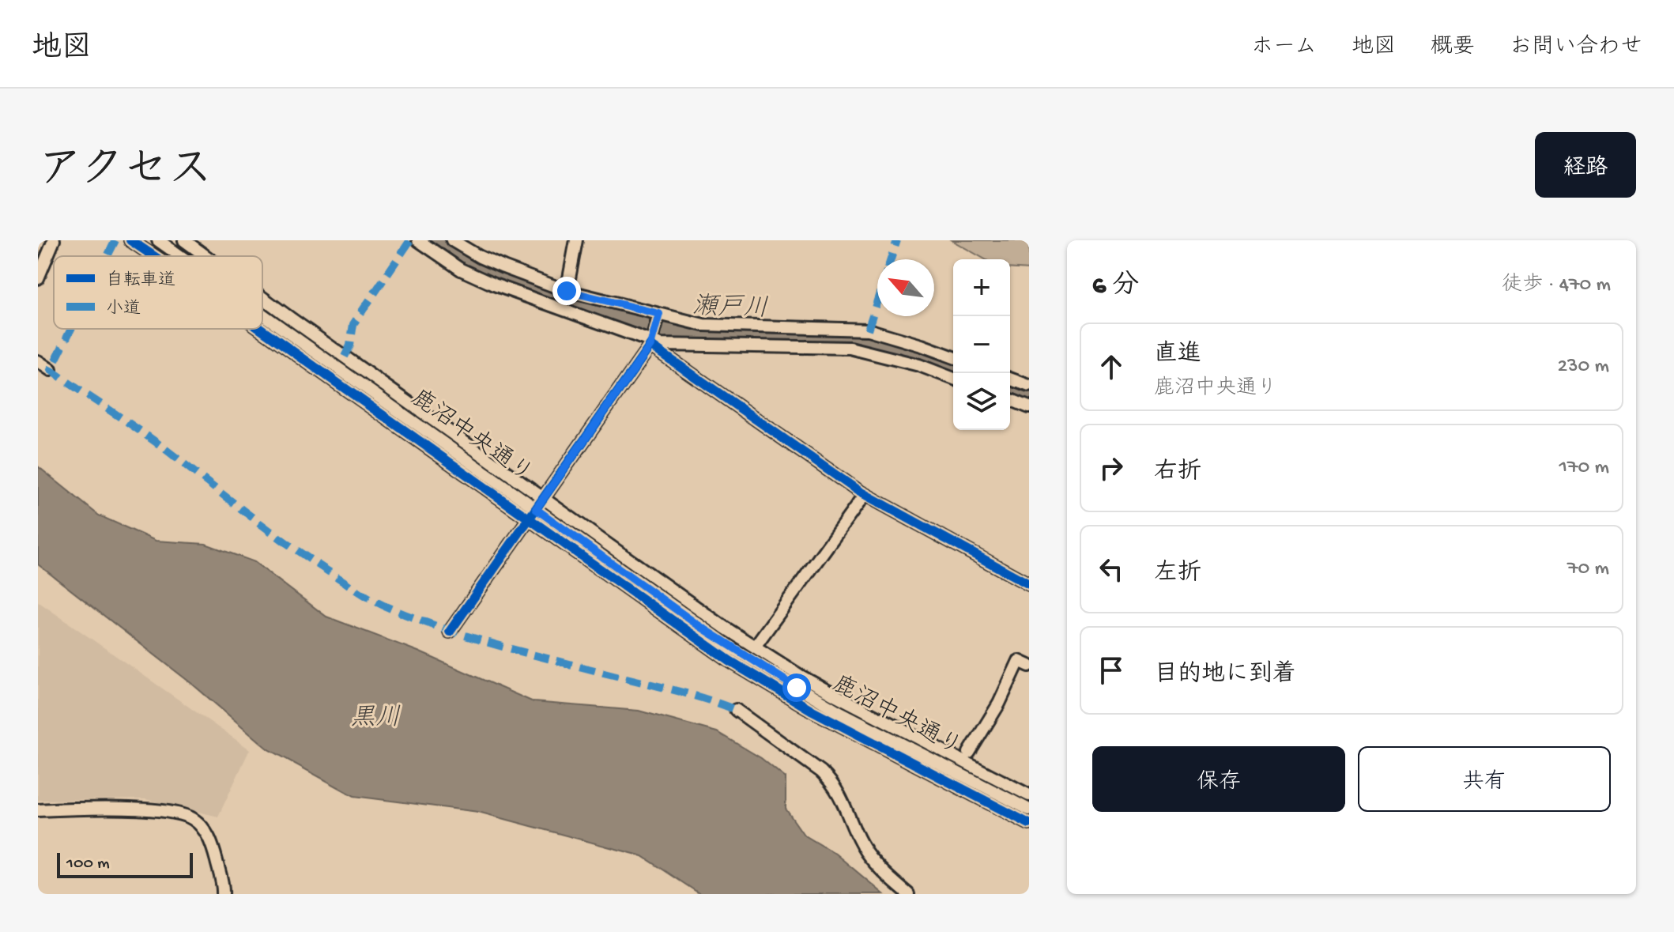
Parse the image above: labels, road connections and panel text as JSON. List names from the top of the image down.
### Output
{
  "streets": {
    "street": ["鹿沼中央通り"]
  },
  "water": ["瀬戸川", "黒川"],
  "legend": ["自転車道", "小道"],
  "scale_bar": "100 m",
  "north": "top left",
  "page": {
    "header": "地図",
    "nav": [
      "ホーム",
      "地図",
      "概要",
      "お問い合わせ"
    ],
    "title": "アクセス",
    "buttons": [
      "経路",
      ["保存", "共有"]
    ],
    "heading": ["6 分", "徒歩 · 470 m"],
    "map_buttons": ["+", "−"],
    "list": [
      ["直進", "鹿沼中央通り", "230 m"],
      ["右折", "170 m"],
      ["左折", "70 m"],
      "目的地に到着"
    ],
    "scale": "100 m"
  }
}
